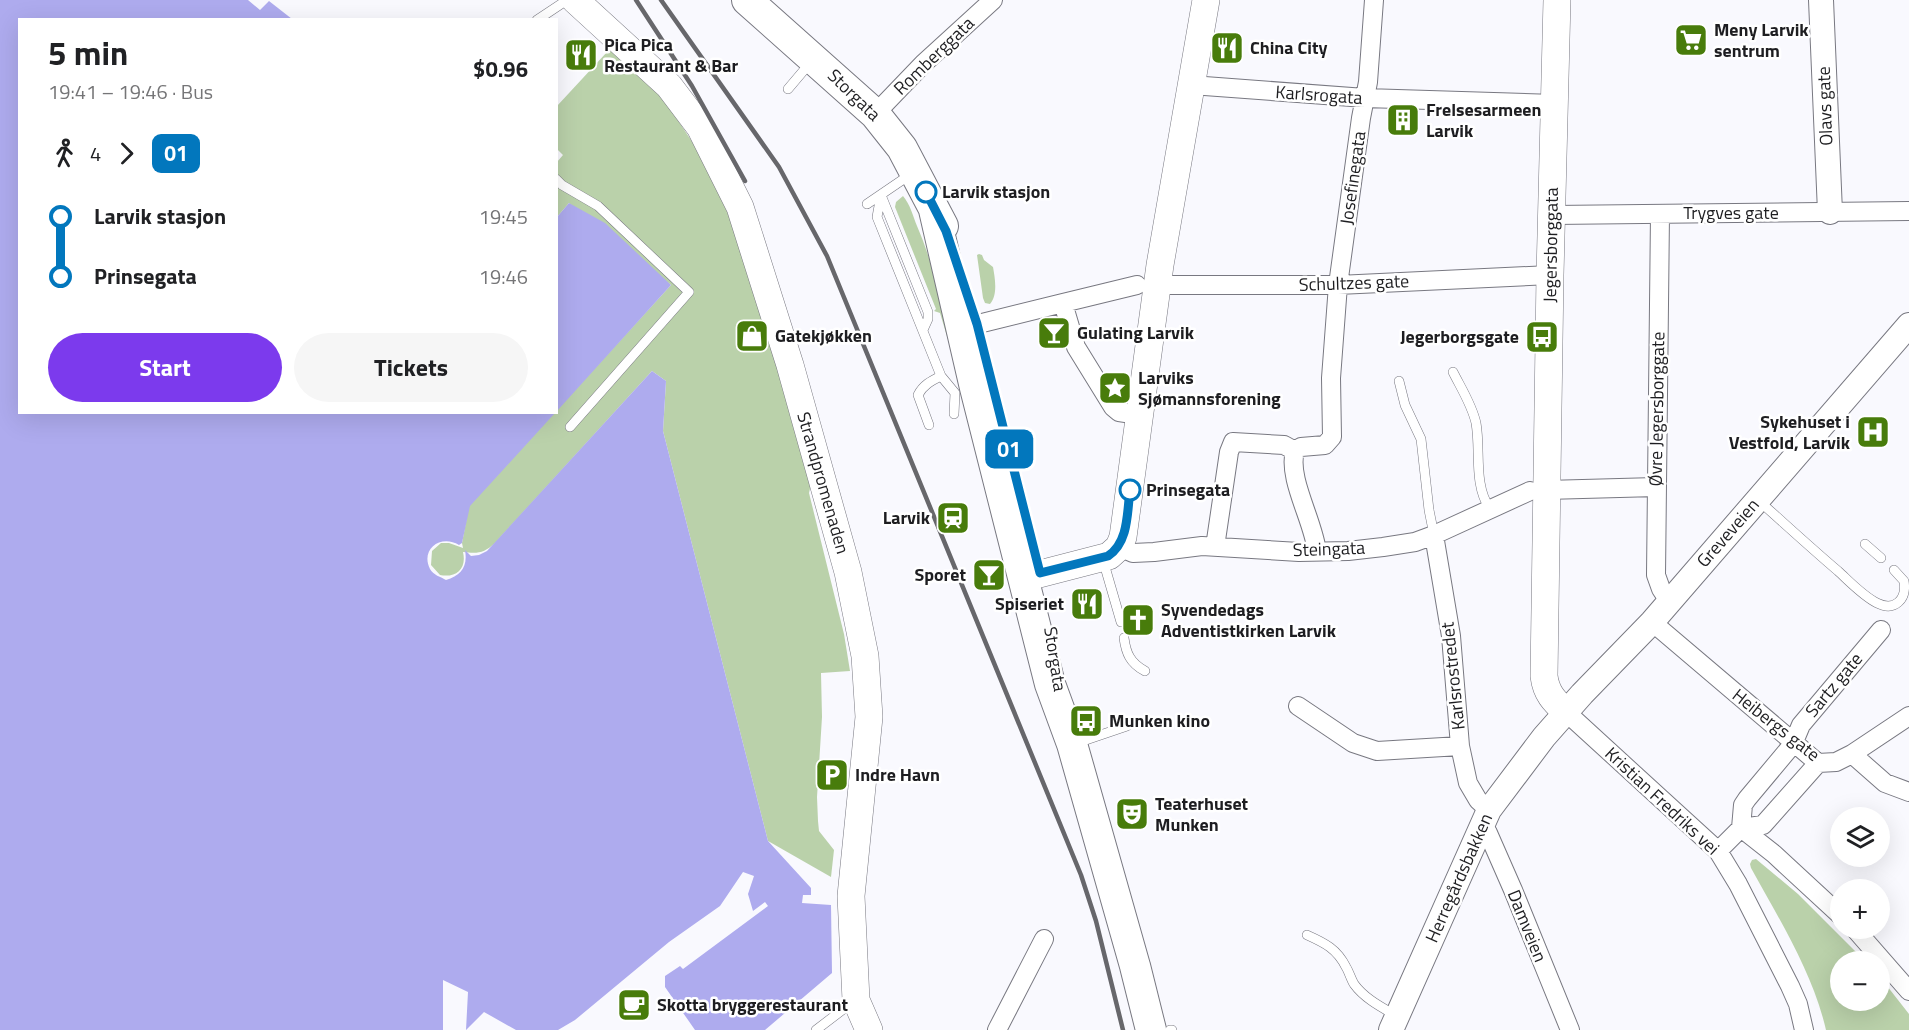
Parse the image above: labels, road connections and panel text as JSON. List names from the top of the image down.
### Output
{
  "streets": {
    "main road": ["Storgata", "Jegersborggata", "Strandpromenaden"],
    "street": [
      "Romberggata",
      "Karlsrogata",
      "Olavs gate",
      "Josefinegata",
      "Trygves gate",
      "Schultzes gate",
      "Øvre Jegersborggate",
      "Greveveien",
      "Steingata",
      "Karlsrostredet",
      "Sartz gate",
      "Heibergs gate",
      "Kristian Fredriks vei",
      "Herregårdsbakken",
      "Damveien"
    ]
  },
  "crossings": [
    ["Romberggata", "Storgata"],
    ["Storgata", "Schultzes gate"],
    ["Karlsrogata", "Josefinegata"],
    ["Karlsrogata", "Jegersborggata"],
    ["Olavs gate", "Trygves gate"],
    ["Josefinegata", "Schultzes gate"],
    ["Trygves gate", "Jegersborggata"],
    ["Trygves gate", "Øvre Jegersborggate"],
    ["Jegersborggata", "Schultzes gate"],
    ["Jegersborggata", "Greveveien"],
    ["Jegersborggata", "Steingata"],
    ["Jegersborggata", "Kristian Fredriks vei"],
    ["Øvre Jegersborggate", "Greveveien"],
    ["Greveveien", "Heibergs gate"],
    ["Greveveien", "Kristian Fredriks vei"],
    ["Greveveien", "Herregårdsbakken"],
    ["Steingata", "Karlsrostredet"],
    ["Karlsrostredet", "Herregårdsbakken"],
    ["Karlsrostredet", "Damveien"],
    ["Sartz gate", "Heibergs gate"],
    ["Herregårdsbakken", "Damveien"]
  ],
  "places": {
    "supermarket": ["Meny Larvik sentrum"],
    "restaurant": ["China City", "Pica Pica Restaurant & Bar", "Spiseriet"],
    "building": ["Frelsesarmeen Larvik"],
    "other": ["Larvik stasjon", "Prinsegata"],
    "bar": ["Gulating Larvik", "Sporet"],
    "shop": ["Gatekjøkken"],
    "bus stop": ["Jegerborgsgate", "Munken kino"],
    "place": ["Larviks Sjømannsforening"],
    "hospital": ["Sykehuset i Vestfold, Larvik"],
    "station": ["Larvik"],
    "church": ["Syvendedags Adventistkirken Larvik"],
    "parking": ["Indre Havn"],
    "theatre": ["Teaterhuset Munken"],
    "cafe": ["Skotta bryggerestaurant"]
  },
  "lines": ["bus line 01"],
  "page": {
    "on_map": "01",
    "heading": ["5 min", "19:41 – 19:46 · Bus", "$0.96"],
    "legs": ["4", "01"],
    "list": [
      {
        "name": "Larvik stasjon",
        "value": "19:45"
      },
      {
        "name": "Prinsegata",
        "value": "19:46"
      }
    ],
    "buttons": ["Start", "Tickets"],
    "map_buttons": ["+", "−"]
  }
}
